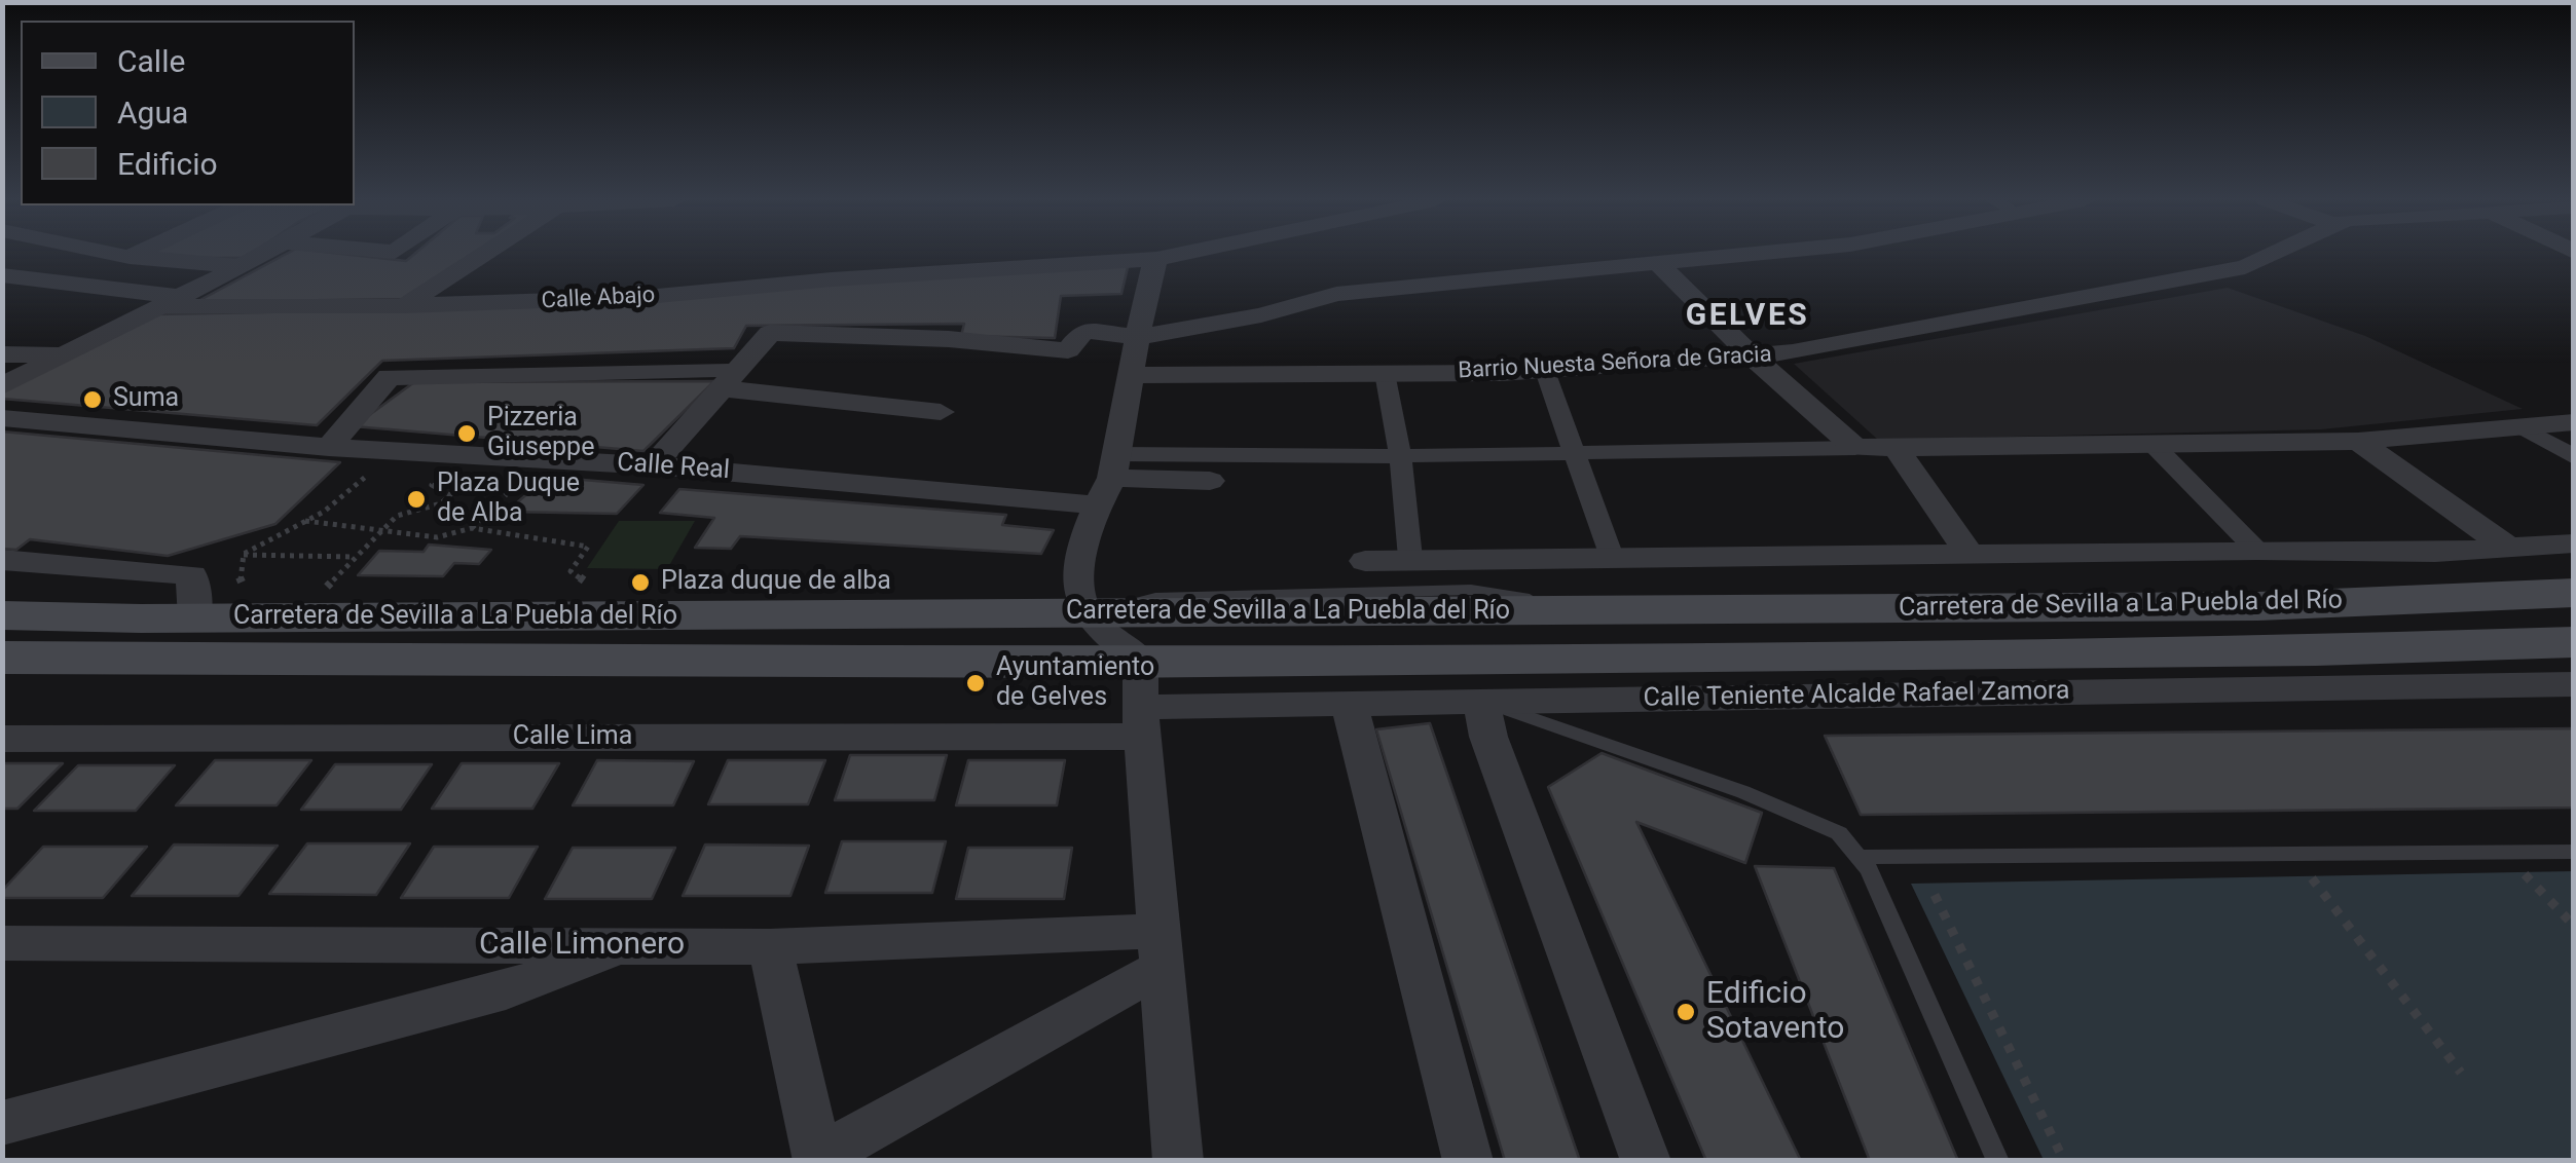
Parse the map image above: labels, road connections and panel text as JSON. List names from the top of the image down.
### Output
{
  "streets": {
    "main road": ["Carretera de Sevilla a La Puebla del Río"],
    "street": [
      "Calle Abajo",
      "Barrio Nuesta Señora de Gracia",
      "Calle Real",
      "Calle Teniente Alcalde Rafael Zamora",
      "Calle Lima",
      "Calle Limonero"
    ]
  },
  "crossings": [
    ["Carretera de Sevilla a La Puebla del Río", "Calle Teniente Alcalde Rafael Zamora"],
    ["Carretera de Sevilla a La Puebla del Río", "Calle Lima"],
    ["Calle Teniente Alcalde Rafael Zamora", "Calle Lima"]
  ],
  "districts": ["GELVES"],
  "places": [
    "Suma",
    "Pizzeria Giuseppe",
    "Plaza Duque de Alba",
    "Plaza duque de alba",
    "Ayuntamiento de Gelves",
    "Edificio Sotavento"
  ],
  "legend": ["Calle", "Agua", "Edificio"]
}
